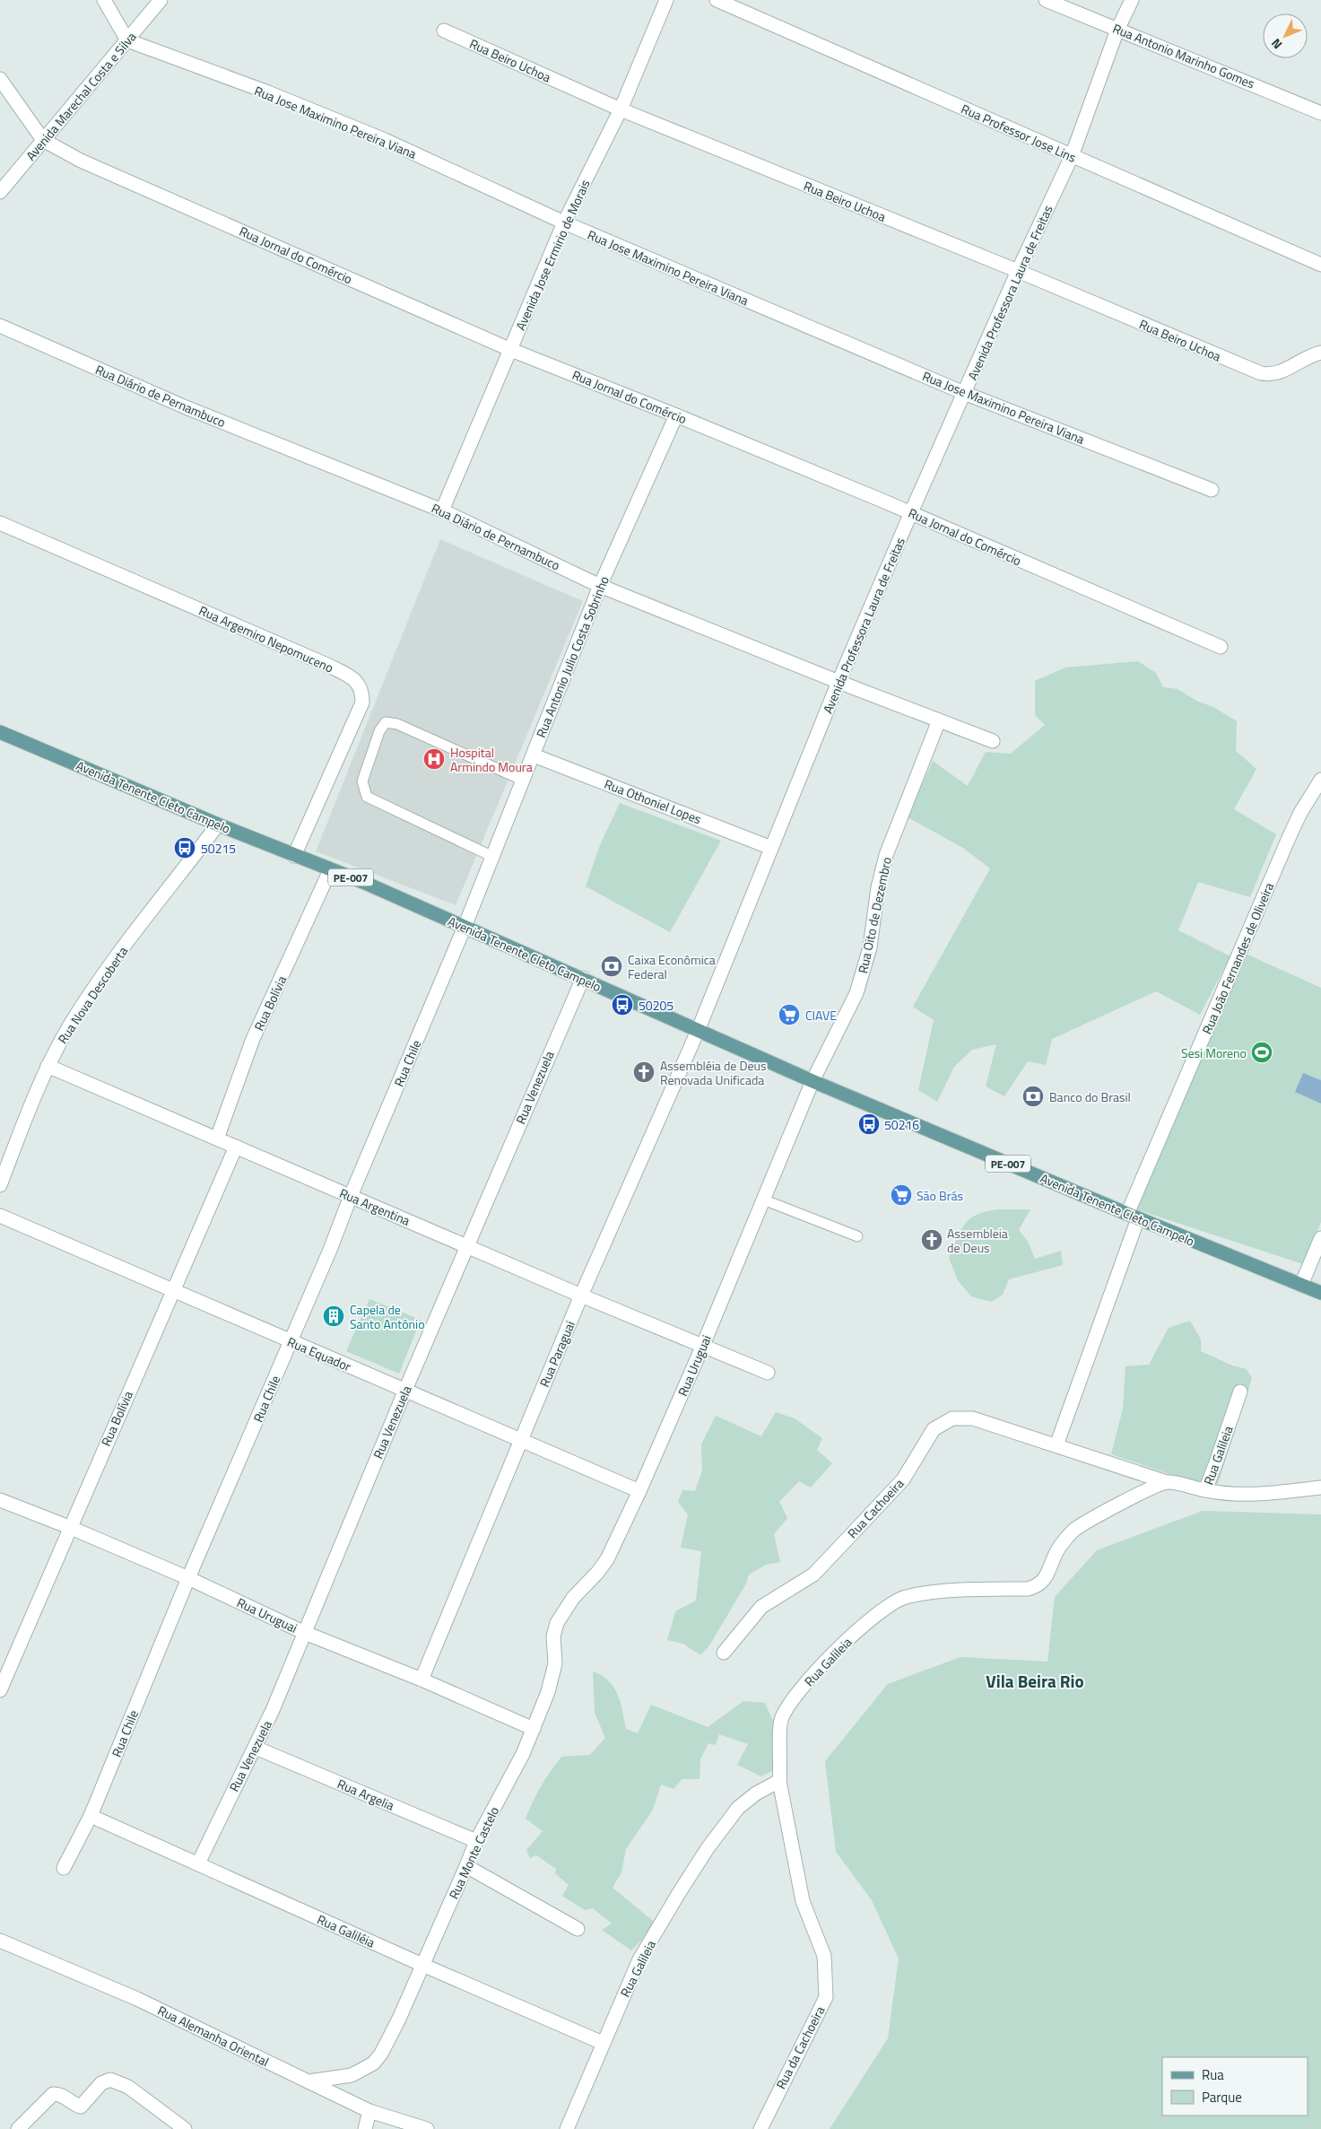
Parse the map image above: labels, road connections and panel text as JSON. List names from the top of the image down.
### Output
{
  "streets": {
    "main road": ["Avenida Tenente Cleto Campelo", "PE-007"],
    "street": [
      "Rua Antonio Marinho Gomes",
      "Rua Beiro Uchoa",
      "Avenida Marechal Costa e Silva",
      "Rua Jose Maximino Pereira Viana",
      "Rua Professor Jose Lins",
      "Rua Jornal do Comércio",
      "Avenida Jose Ermirio de Morais",
      "Avenida Professora Laura de Freitas",
      "Rua Diário de Pernambuco",
      "Rua Argemiro Nepomuceno",
      "Rua Antonio Julio Costa Sobrinho",
      "Rua Othoniel Lopes",
      "Rua Oito de Dezembro",
      "Rua João Fernandes de Oliveira",
      "Rua Nova Descoberta",
      "Rua Bolívia",
      "Rua Chile",
      "Rua Venezuela",
      "Rua Argentina",
      "Rua Equador",
      "Rua Paraguai",
      "Rua Uruguai",
      "Rua Galileia",
      "Rua Cachoeira",
      "Rua Argelia",
      "Rua Monte Castelo",
      "Rua Galiléia",
      "Rua Alemanha Oriental",
      "Rua da Cachoeira"
    ]
  },
  "crossings": [
    ["Rua Antonio Marinho Gomes", "Avenida Professora Laura de Freitas"],
    ["Rua Beiro Uchoa", "Avenida Jose Ermirio de Morais"],
    ["Rua Beiro Uchoa", "Avenida Professora Laura de Freitas"],
    ["Avenida Marechal Costa e Silva", "Rua Jose Maximino Pereira Viana"],
    ["Avenida Marechal Costa e Silva", "Rua Jornal do Comércio"],
    ["Rua Jose Maximino Pereira Viana", "Avenida Jose Ermirio de Morais"],
    ["Rua Jose Maximino Pereira Viana", "Avenida Professora Laura de Freitas"],
    ["Rua Professor Jose Lins", "Avenida Professora Laura de Freitas"],
    ["Rua Jornal do Comércio", "Avenida Jose Ermirio de Morais"],
    ["Rua Jornal do Comércio", "Avenida Professora Laura de Freitas"],
    ["Rua Jornal do Comércio", "Rua Antonio Julio Costa Sobrinho"],
    ["Avenida Jose Ermirio de Morais", "Rua Diário de Pernambuco"],
    ["Avenida Professora Laura de Freitas", "Rua Diário de Pernambuco"],
    ["Avenida Professora Laura de Freitas", "Avenida Tenente Cleto Campelo"],
    ["Avenida Professora Laura de Freitas", "Rua Othoniel Lopes"],
    ["Avenida Professora Laura de Freitas", "Rua Paraguai"],
    ["Rua Diário de Pernambuco", "Rua Antonio Julio Costa Sobrinho"],
    ["Rua Diário de Pernambuco", "Rua Oito de Dezembro"],
    ["Rua Argemiro Nepomuceno", "Avenida Tenente Cleto Campelo"],
    ["Rua Antonio Julio Costa Sobrinho", "Avenida Tenente Cleto Campelo"],
    ["Rua Antonio Julio Costa Sobrinho", "Rua Othoniel Lopes"],
    ["Rua Antonio Julio Costa Sobrinho", "Rua Chile"],
    ["Avenida Tenente Cleto Campelo", "Rua Oito de Dezembro"],
    ["Avenida Tenente Cleto Campelo", "Rua João Fernandes de Oliveira"],
    ["Avenida Tenente Cleto Campelo", "Rua Nova Descoberta"],
    ["Avenida Tenente Cleto Campelo", "Rua Bolívia"],
    ["Avenida Tenente Cleto Campelo", "Rua Chile"],
    ["Avenida Tenente Cleto Campelo", "Rua Venezuela"],
    ["Avenida Tenente Cleto Campelo", "Rua Paraguai"],
    ["Avenida Tenente Cleto Campelo", "Rua Uruguai"],
    ["Rua Oito de Dezembro", "Rua Uruguai"],
    ["Rua João Fernandes de Oliveira", "Rua Cachoeira"],
    ["Rua Nova Descoberta", "Rua Argentina"],
    ["Rua Bolívia", "Rua Argentina"],
    ["Rua Bolívia", "Rua Equador"],
    ["Rua Bolívia", "Rua Uruguai"],
    ["Rua Chile", "Rua Argentina"],
    ["Rua Chile", "Rua Equador"],
    ["Rua Chile", "Rua Uruguai"],
    ["Rua Chile", "Rua Galiléia"],
    ["Rua Venezuela", "Rua Argentina"],
    ["Rua Venezuela", "Rua Equador"],
    ["Rua Venezuela", "Rua Uruguai"],
    ["Rua Venezuela", "Rua Argelia"],
    ["Rua Venezuela", "Rua Galiléia"],
    ["Rua Argentina", "Rua Paraguai"],
    ["Rua Argentina", "Rua Uruguai"],
    ["Rua Equador", "Rua Paraguai"],
    ["Rua Equador", "Rua Uruguai"],
    ["Rua Paraguai", "Rua Uruguai"],
    ["Rua Uruguai", "Rua Monte Castelo"],
    ["Rua Galileia", "Rua Cachoeira"],
    ["Rua Galileia", "Rua Galiléia"],
    ["Rua Galileia", "Rua da Cachoeira"],
    ["Rua Argelia", "Rua Monte Castelo"],
    ["Rua Monte Castelo", "Rua Galiléia"],
    ["Rua Monte Castelo", "Rua Alemanha Oriental"]
  ],
  "districts": ["Vila Beira Rio"],
  "places": {
    "hospital": ["Hospital Armindo Moura"],
    "bus stop": ["50215", "50205", "50216"],
    "bank": ["Caixa Econômica Federal", "Banco do Brasil"],
    "supermarket": ["CIAVE", "São Brás"],
    "sports": ["Sesi Moreno"],
    "church": ["Assembléia de Deus Renovada Unificada", "Assembleia de Deus"],
    "building": ["Capela de Santo Antônio"]
  },
  "legend": ["Rua", "Parque"],
  "north": "bottom left"
}
